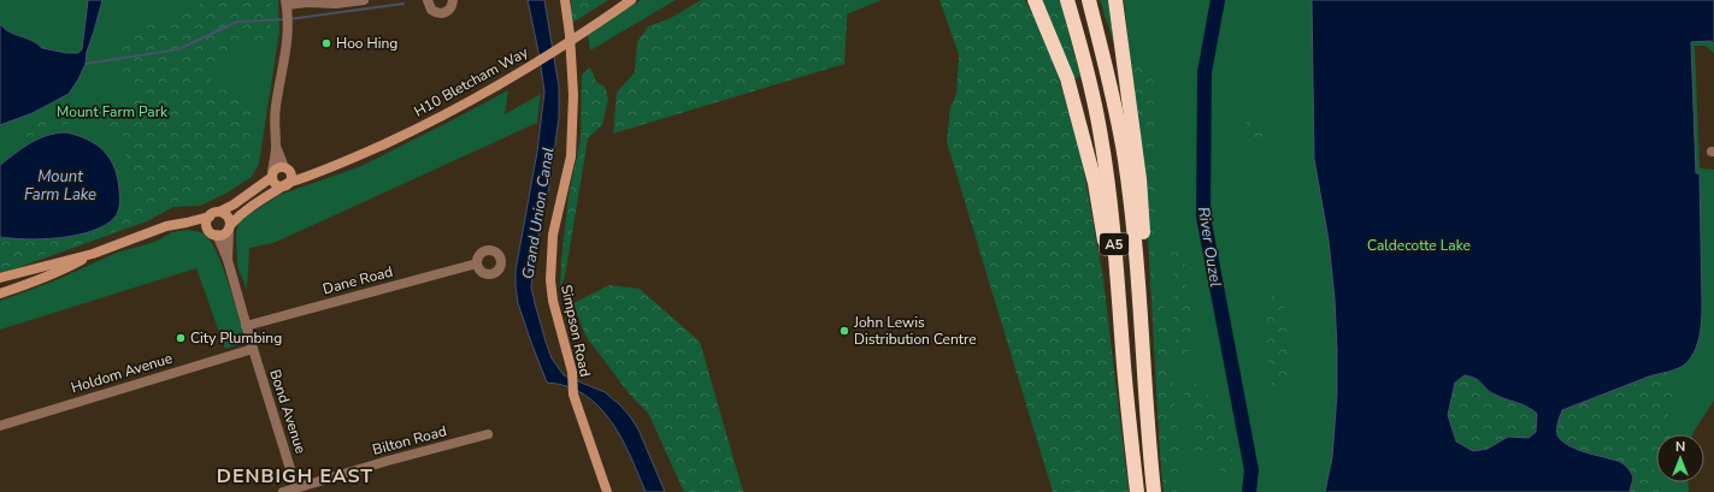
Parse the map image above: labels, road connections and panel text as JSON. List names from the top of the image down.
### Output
{
  "streets": {
    "highway": ["A5"],
    "street": [
      "H10 Bletcham Way",
      "Dane Road",
      "Simpson Road",
      "Holdom Avenue",
      "Bond Avenue",
      "Bilton Road"
    ]
  },
  "crossings": [
    ["Dane Road", "Bond Avenue"],
    ["Holdom Avenue", "Bond Avenue"],
    ["Bond Avenue", "Bilton Road"]
  ],
  "districts": ["DENBIGH EAST"],
  "water": ["Mount Farm Lake", "Grand Union Canal", "River Ouzel"],
  "parks": ["Mount Farm Park", "Caldecotte Lake"],
  "places": ["Hoo Hing", "John Lewis Distribution Centre", "City Plumbing"],
  "north": "top"
}
